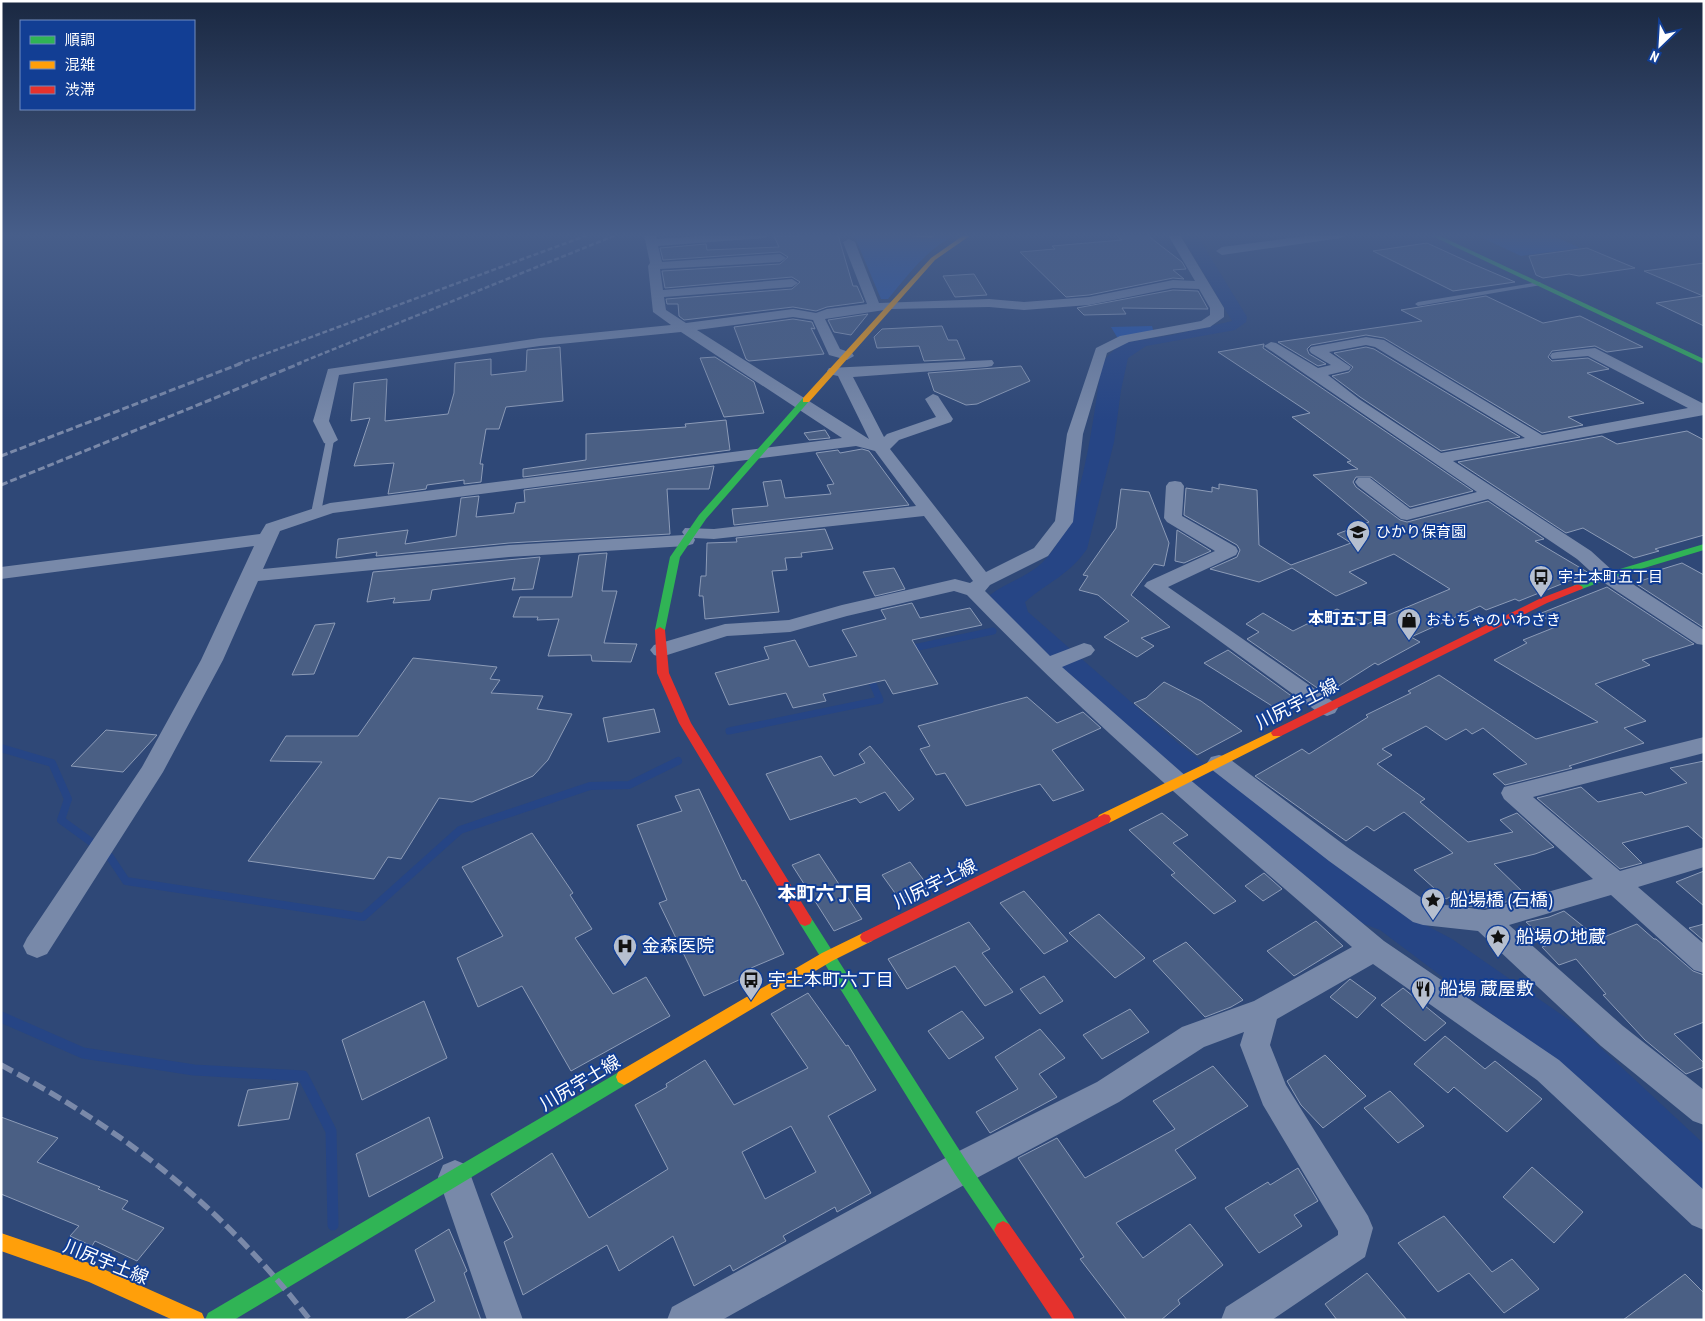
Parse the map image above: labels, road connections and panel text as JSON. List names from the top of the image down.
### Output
{
  "streets": {
    "street": ["川尻宇土線"]
  },
  "districts": ["本町五丁目", "本町六丁目"],
  "places": {
    "school or university": ["ひかり保育園"],
    "bus stop": ["宇土本町五丁目", "宇土本町六丁目"],
    "shop": ["おもちゃのいわさき"],
    "place": ["船場橋 (石橋)", "船場の地蔵"],
    "hospital": ["金森医院"],
    "restaurant": ["船場 蔵屋敷"]
  },
  "legend": ["順調", "混雑", "渋滞"],
  "north": "bottom left"
}
